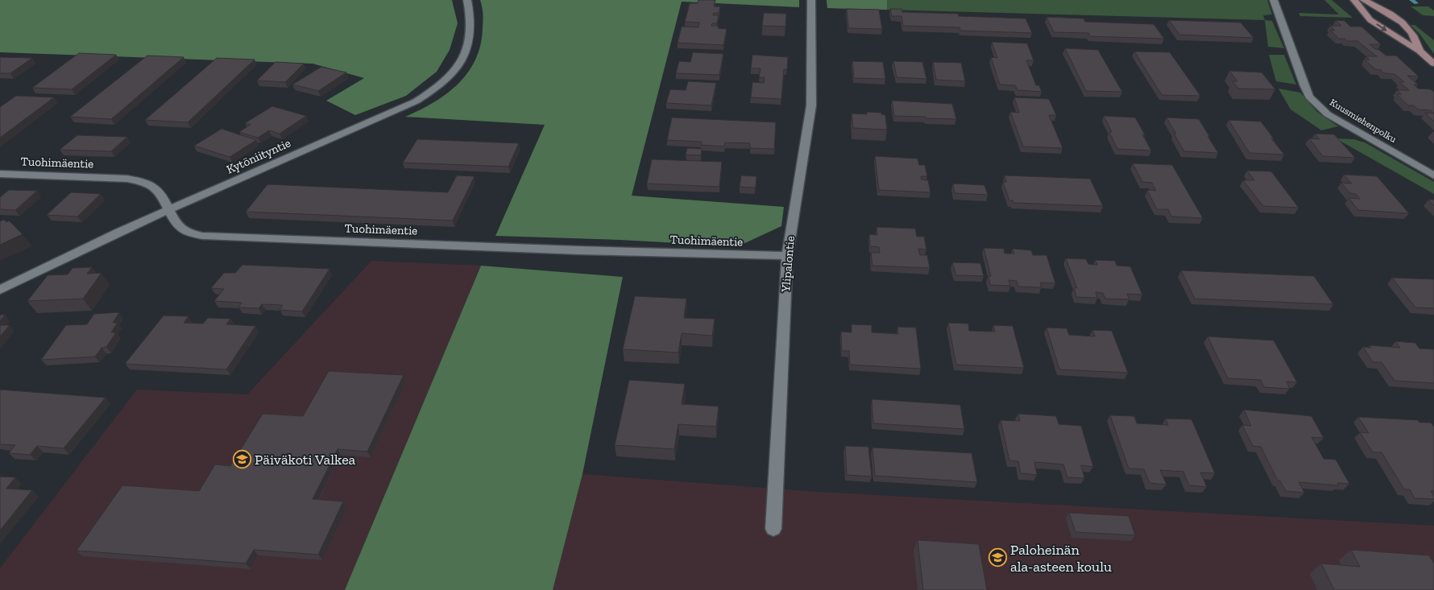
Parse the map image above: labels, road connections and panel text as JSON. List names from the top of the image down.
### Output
{
  "streets": {
    "street": [
      "Kuusmiehenpolku",
      "Kytöniityntie",
      "Tuohimäentie",
      "Ylipalontie"
    ]
  },
  "crossings": [
    ["Kytöniityntie", "Tuohimäentie"],
    ["Tuohimäentie", "Ylipalontie"]
  ],
  "places": {
    "school or university": ["Päiväkoti Valkea", "Paloheinän ala-asteen koulu"]
  }
}
